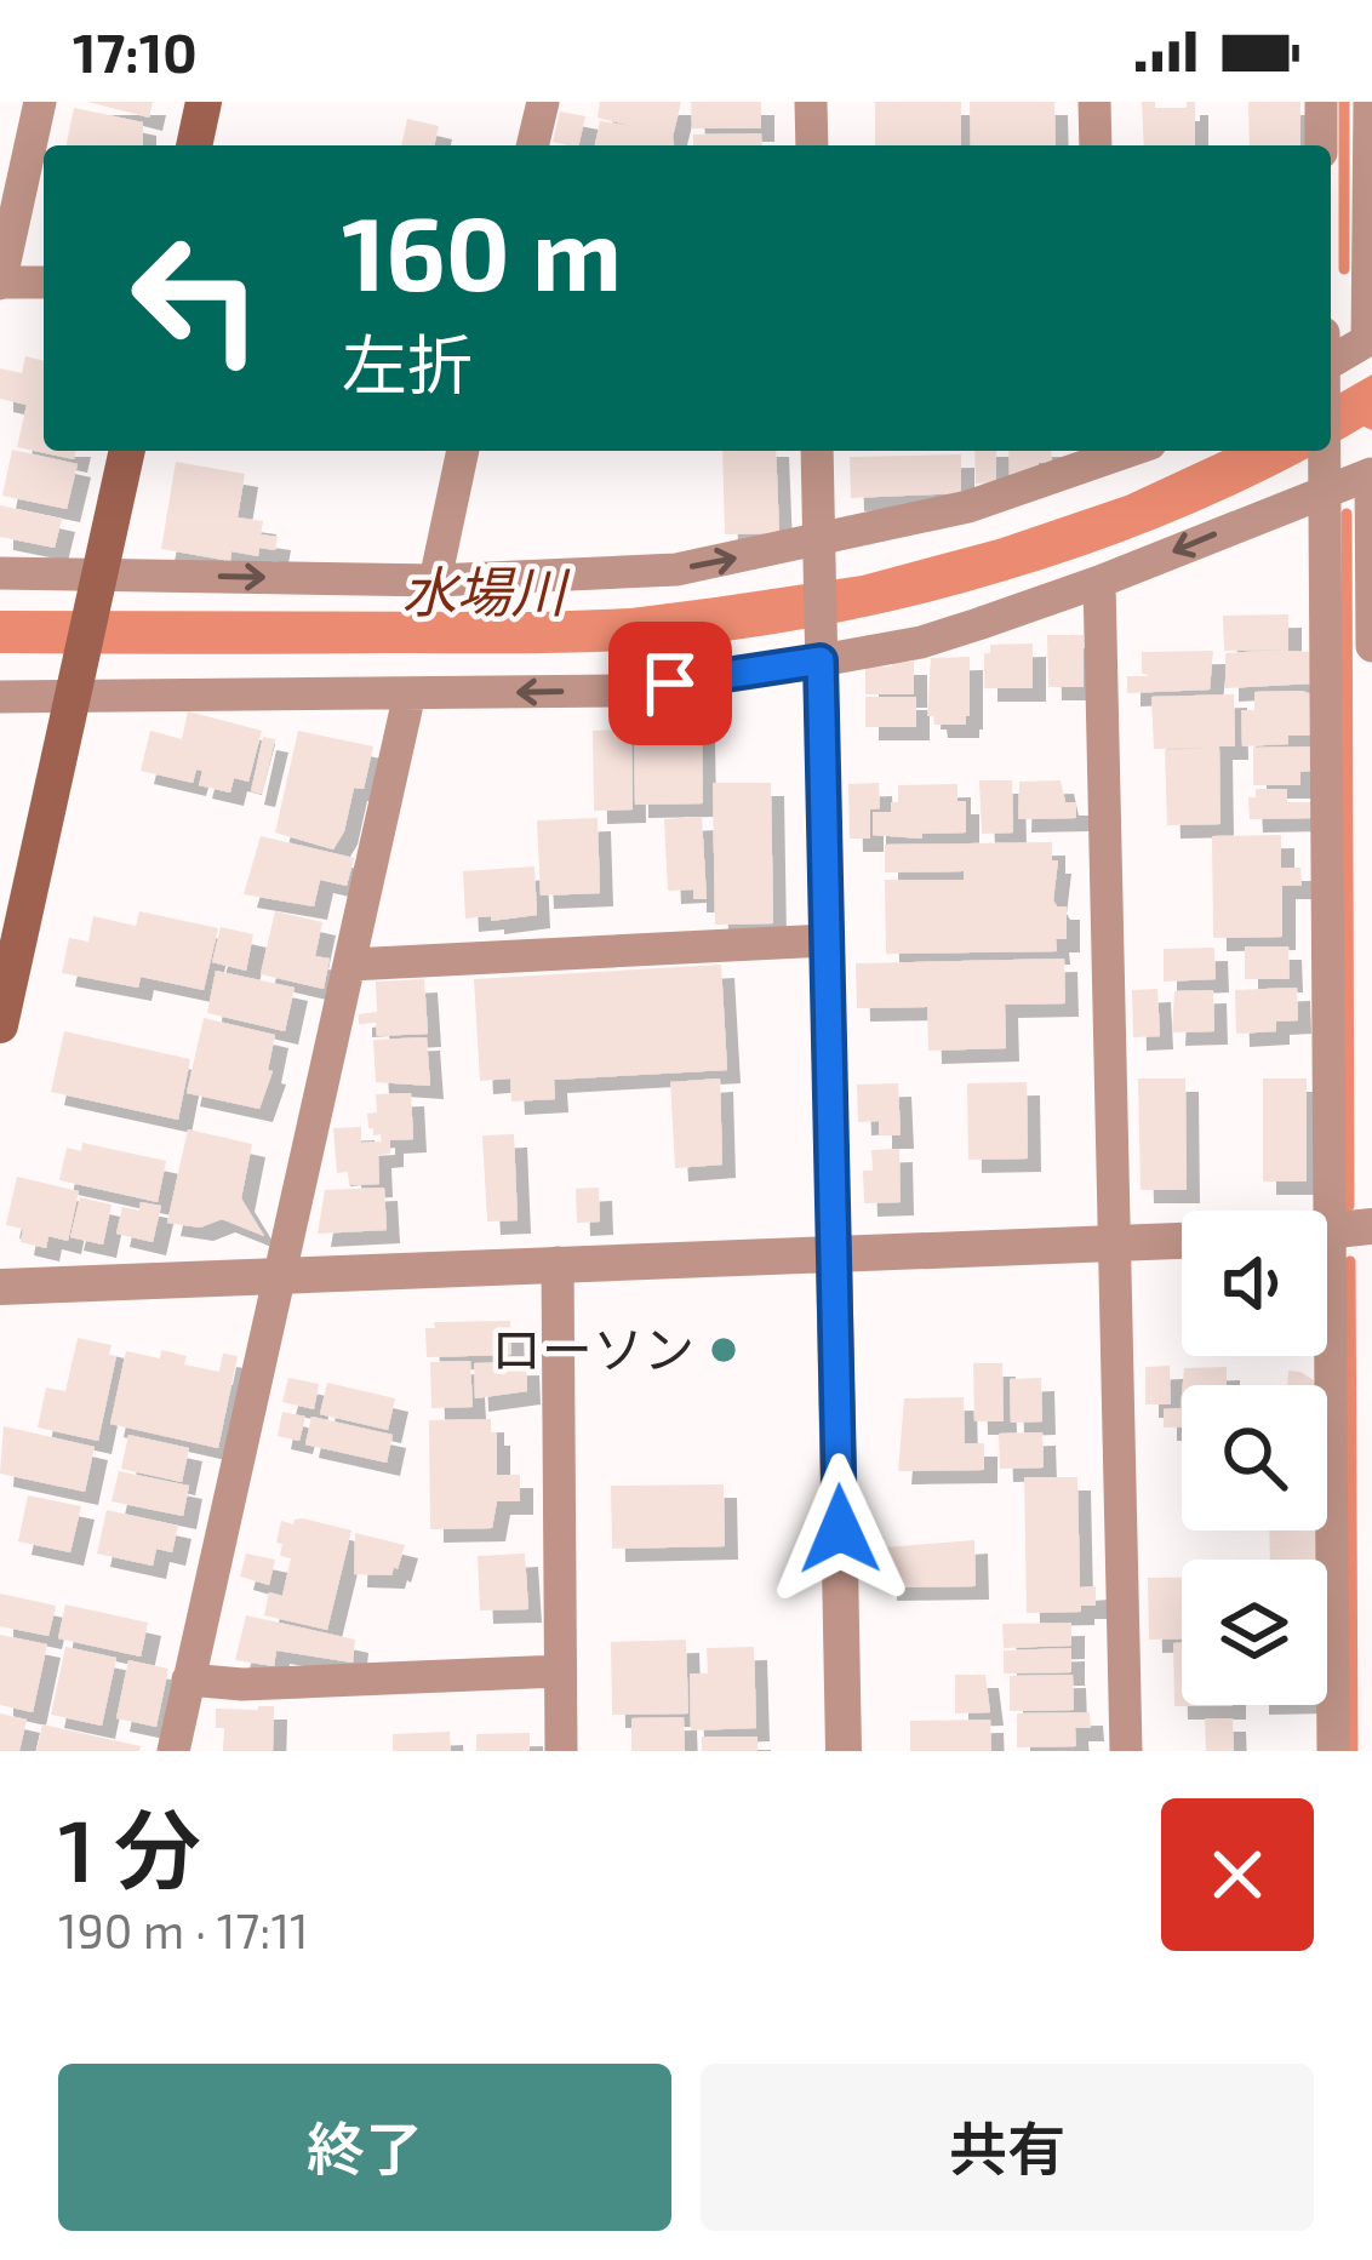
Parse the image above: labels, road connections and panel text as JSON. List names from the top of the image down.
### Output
{
  "water": ["水場川"],
  "places": ["ローソン"],
  "page": {
    "status": "17:10",
    "turn": ["160 m", "左折"],
    "heading": ["1 分", "190 m · 17:11"],
    "buttons": ["終了", "共有"]
  }
}
